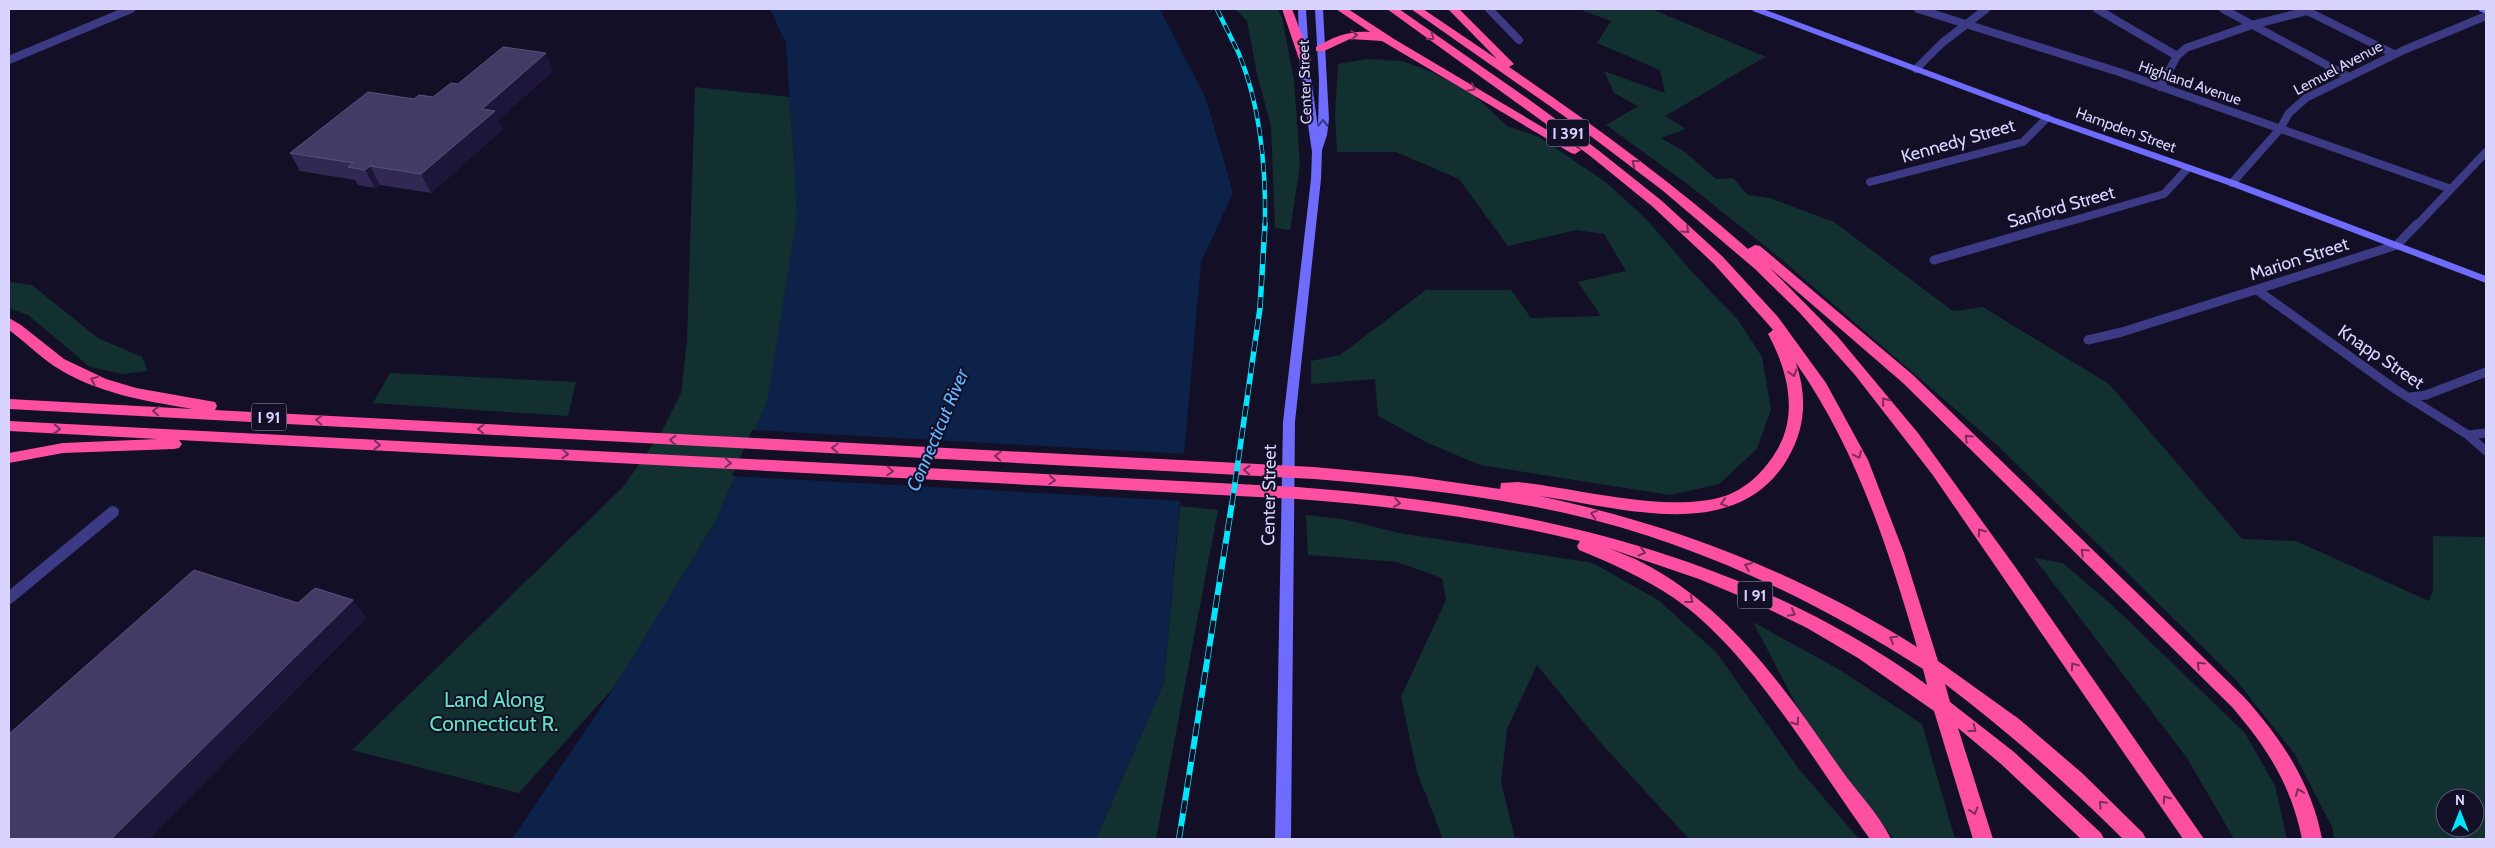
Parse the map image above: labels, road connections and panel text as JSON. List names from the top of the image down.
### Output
{
  "streets": {
    "highway": ["I 391", "I 91"],
    "main road": ["Center Street", "Hampden Street"],
    "street": [
      "Lemuel Avenue",
      "Highland Avenue",
      "Kennedy Street",
      "Sanford Street",
      "Marion Street",
      "Knapp Street"
    ]
  },
  "crossings": [
    ["Lemuel Avenue", "Highland Avenue"],
    ["Lemuel Avenue", "Hampden Street"],
    ["Highland Avenue", "Marion Street"],
    ["Hampden Street", "Kennedy Street"],
    ["Hampden Street", "Sanford Street"],
    ["Hampden Street", "Marion Street"],
    ["Marion Street", "Knapp Street"]
  ],
  "water": ["Connecticut River"],
  "parks": ["Land Along Connecticut R."],
  "north": "top"
}
